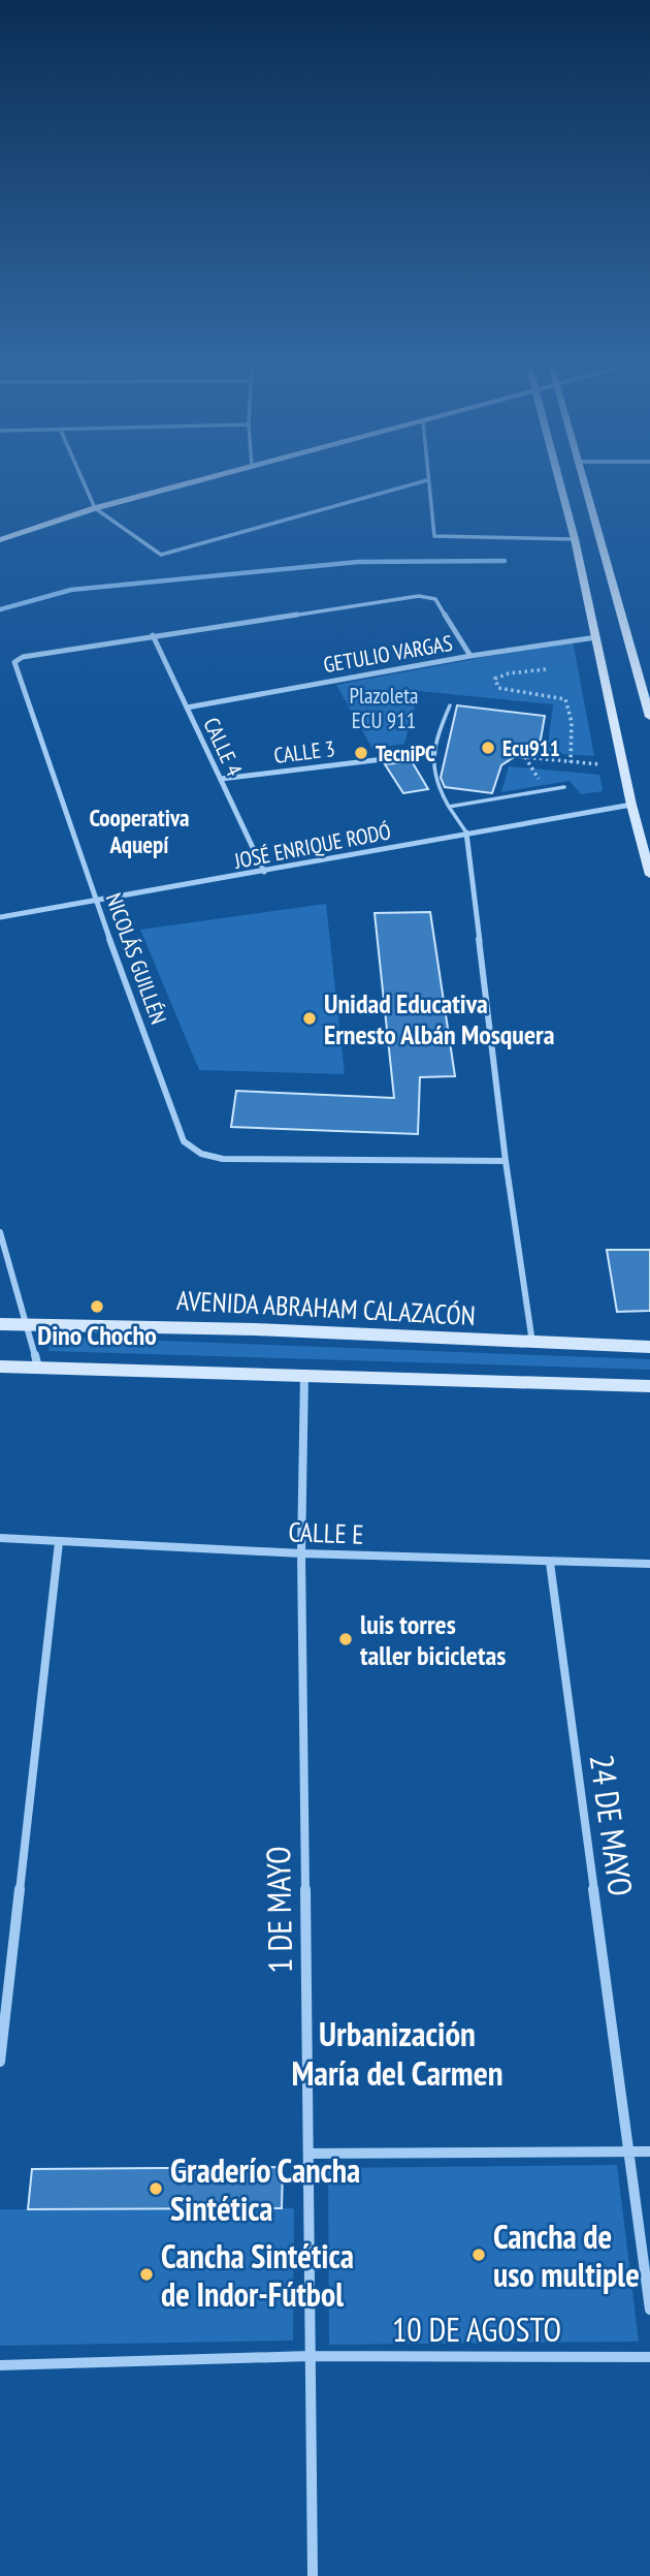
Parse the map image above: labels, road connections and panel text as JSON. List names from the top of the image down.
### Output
{
  "streets": {
    "main road": ["AVENIDA ABRAHAM CALAZACÓN"],
    "street": [
      "GETULIO VARGAS",
      "CALLE 4",
      "CALLE 3",
      "JOSÉ ENRIQUE RODÓ",
      "NICOLÁS GUILLÉN",
      "CALLE E",
      "24 DE MAYO",
      "1 DE MAYO",
      "10 DE AGOSTO"
    ]
  },
  "crossings": [
    ["GETULIO VARGAS", "CALLE 4"],
    ["GETULIO VARGAS", "NICOLÁS GUILLÉN"],
    ["CALLE 4", "CALLE 3"],
    ["CALLE 4", "JOSÉ ENRIQUE RODÓ"],
    ["CALLE 4", "NICOLÁS GUILLÉN"],
    ["JOSÉ ENRIQUE RODÓ", "NICOLÁS GUILLÉN"],
    ["CALLE E", "24 DE MAYO"],
    ["CALLE E", "1 DE MAYO"],
    ["1 DE MAYO", "10 DE AGOSTO"]
  ],
  "districts": ["Cooperativa Aquepí", "Urbanización María del Carmen"],
  "parks": ["Plazoleta ECU 911"],
  "places": [
    "Ecu911",
    "TecniPC",
    "Unidad Educativa Ernesto Albán Mosquera",
    "Dino Chocho",
    "luis torres taller bicicletas",
    "Graderío Cancha Sintética",
    "Cancha de uso multiple",
    "Cancha Sintética de Indor-Fútbol"
  ]
}
